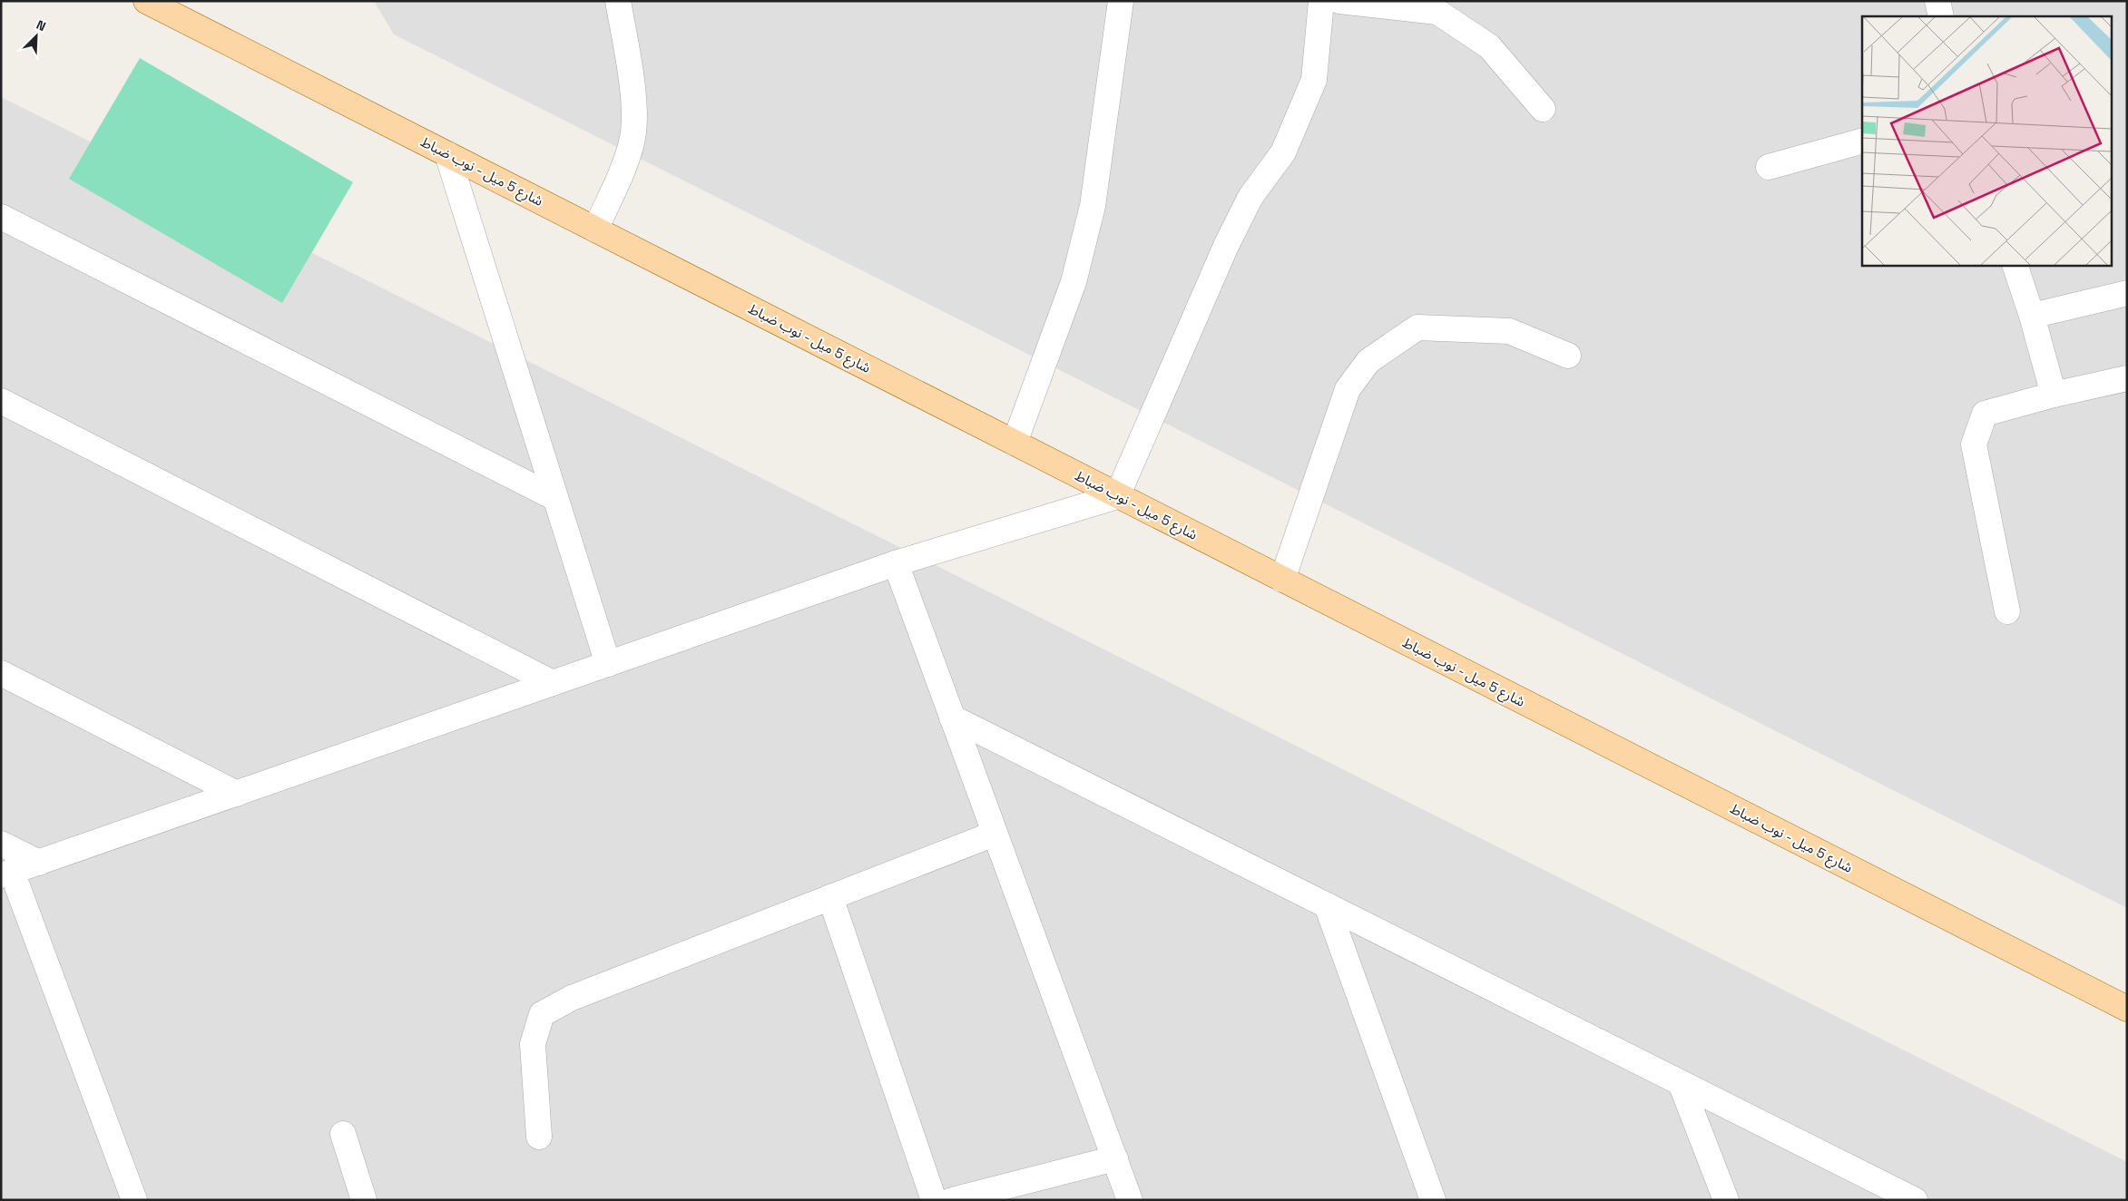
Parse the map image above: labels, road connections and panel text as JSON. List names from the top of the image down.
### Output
{
  "streets": {
    "main road": ["شارع 5 ميل - نوب ضباط"]
  },
  "north": "top right"
}
